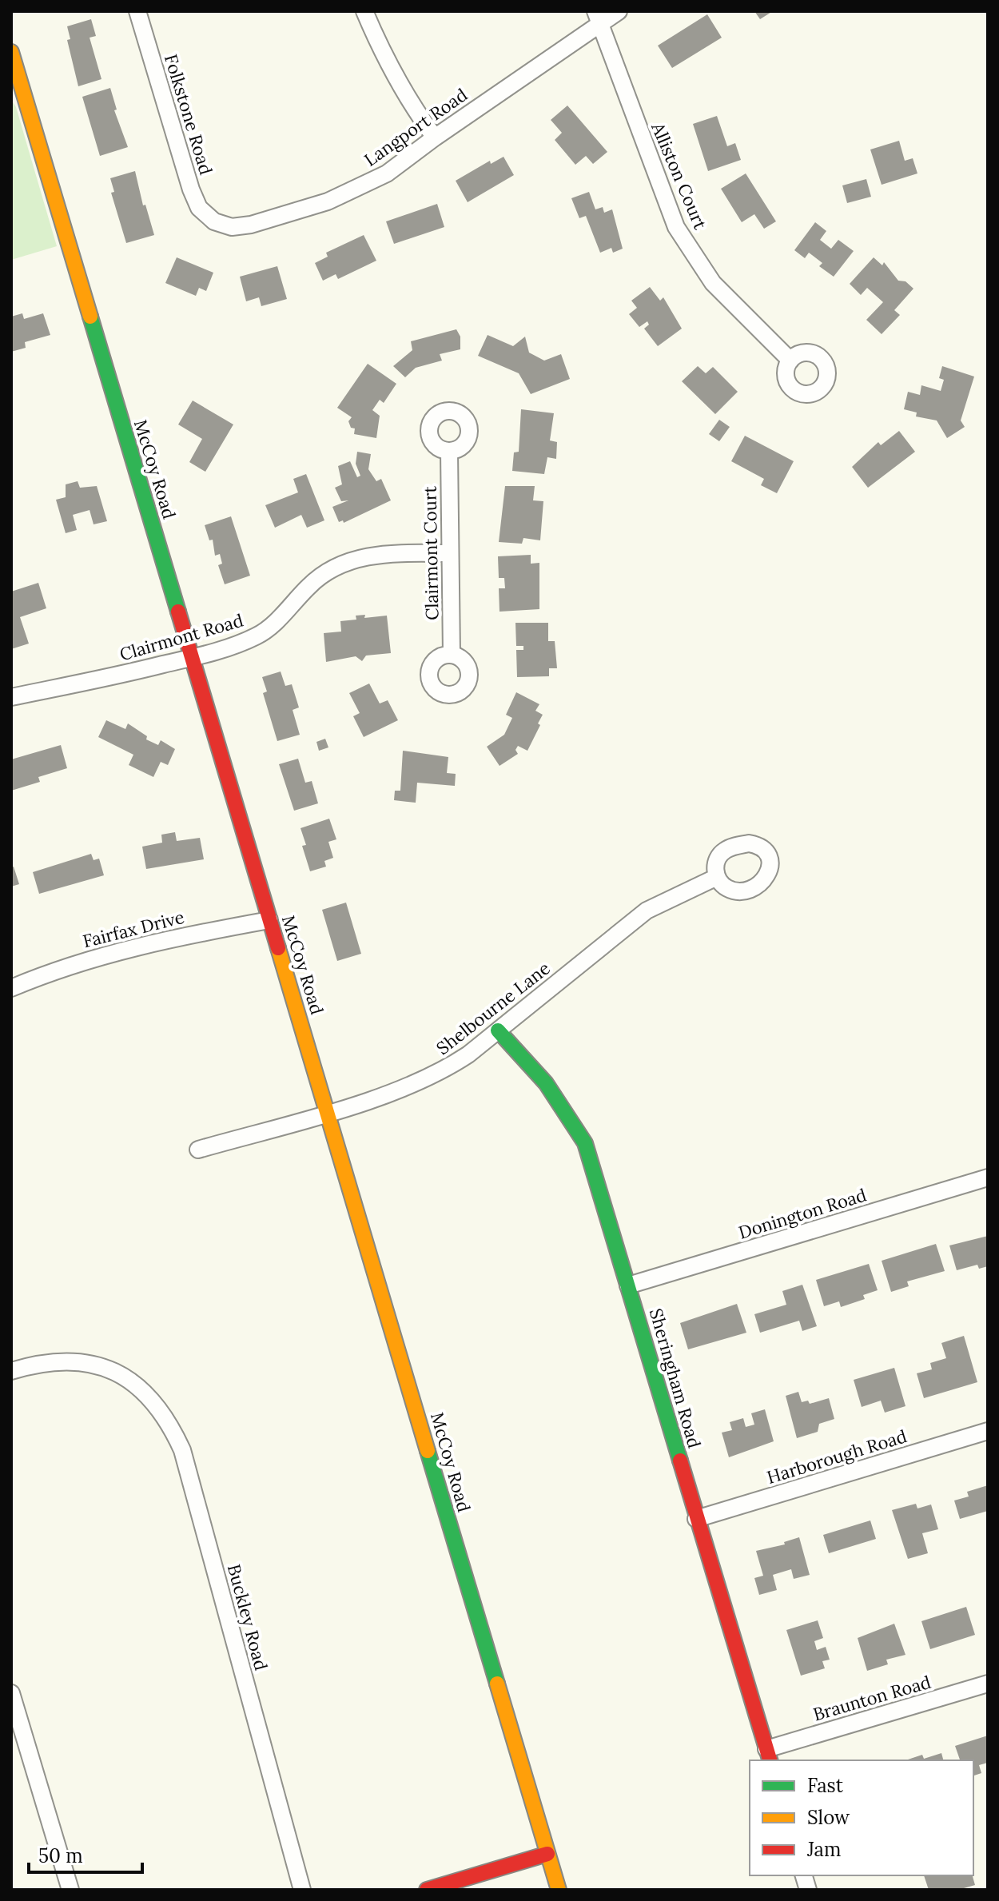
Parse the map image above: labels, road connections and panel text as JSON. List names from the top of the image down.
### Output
{
  "streets": {
    "main road": ["McCoy Road", "Sheringham Road"],
    "street": [
      "Folkstone Road",
      "Langport Road",
      "Alliston Court",
      "Clairmont Court",
      "Clairmont Road",
      "Fairfax Drive",
      "Shelbourne Lane",
      "Donington Road",
      "Harborough Road",
      "Buckley Road",
      "Braunton Road"
    ]
  },
  "crossings": [
    ["Folkstone Road", "Langport Road"],
    ["Langport Road", "Alliston Court"],
    ["McCoy Road", "Clairmont Road"],
    ["McCoy Road", "Fairfax Drive"],
    ["McCoy Road", "Shelbourne Lane"],
    ["Clairmont Court", "Clairmont Road"],
    ["Shelbourne Lane", "Sheringham Road"],
    ["Donington Road", "Sheringham Road"],
    ["Sheringham Road", "Harborough Road"],
    ["Sheringham Road", "Braunton Road"]
  ],
  "legend": ["Fast", "Slow", "Jam"],
  "scale_bar": "50 m"
}
